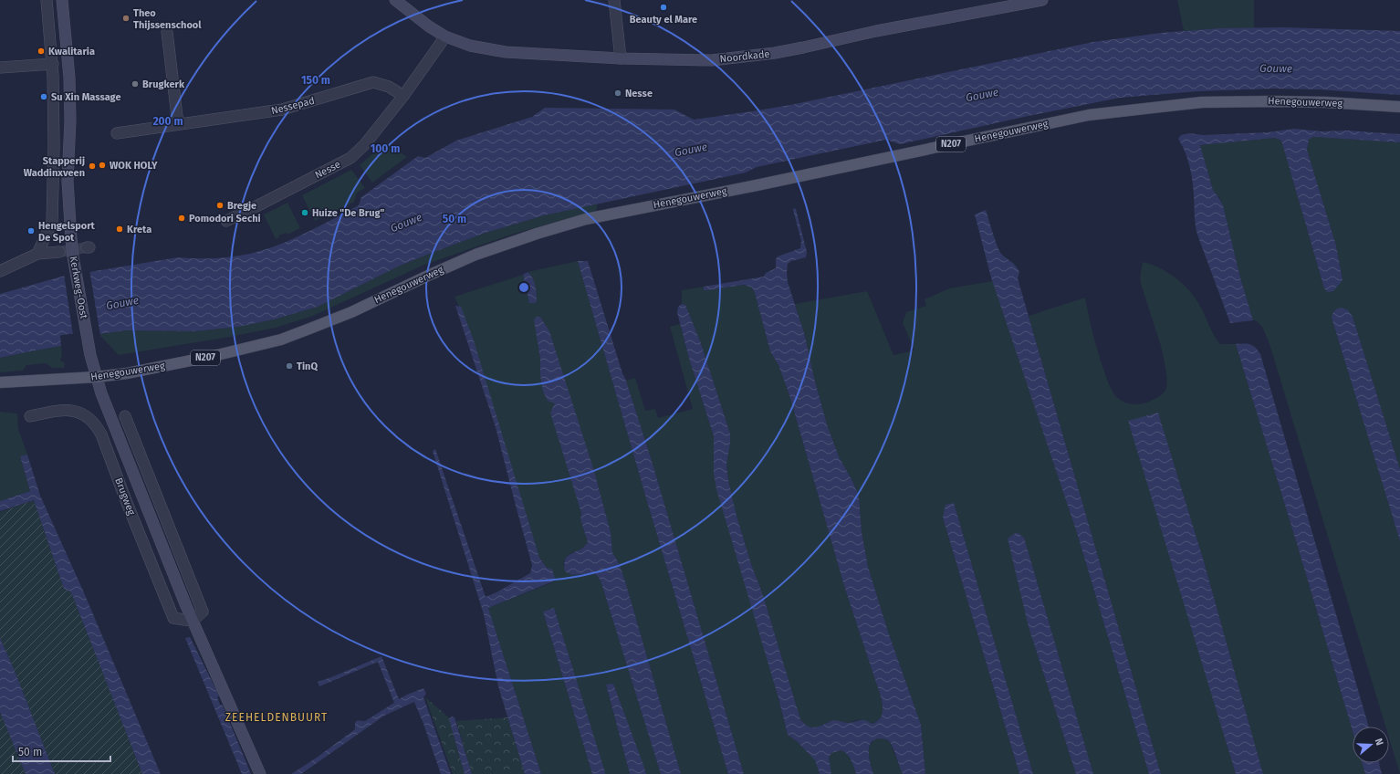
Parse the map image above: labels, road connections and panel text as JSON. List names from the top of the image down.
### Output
{
  "streets": {
    "main road": ["Henegouwerweg", "N207"],
    "street": [
      "Noordkade",
      "Nessepad",
      "Nesse",
      "Kerkweg-Oost",
      "Brugweg"
    ]
  },
  "crossings": [
    ["Noordkade", "Nesse"],
    ["Henegouwerweg", "Kerkweg-Oost"],
    ["Henegouwerweg", "Brugweg"],
    ["Nessepad", "Nesse"],
    ["Kerkweg-Oost", "Brugweg"]
  ],
  "districts": ["ZEEHELDENBUURT"],
  "water": ["Gouwe"],
  "places": [
    "Beauty el Mare",
    "Theo Thijssenschool",
    "Kwalitaria",
    "Brugkerk",
    "Nesse",
    "Su Xin Massage",
    "WOK HOLY",
    "Stapperij Waddinxveen",
    "Bregje",
    "Huize \"De Brug\"",
    "Pomodori Sechi",
    "Kreta",
    "Hengelsport De Spot",
    "TinQ"
  ],
  "scale_bar": "50 m",
  "north": "right",
  "rings": [
    "150 m",
    "200 m",
    "100 m",
    "50 m"
  ]
}
